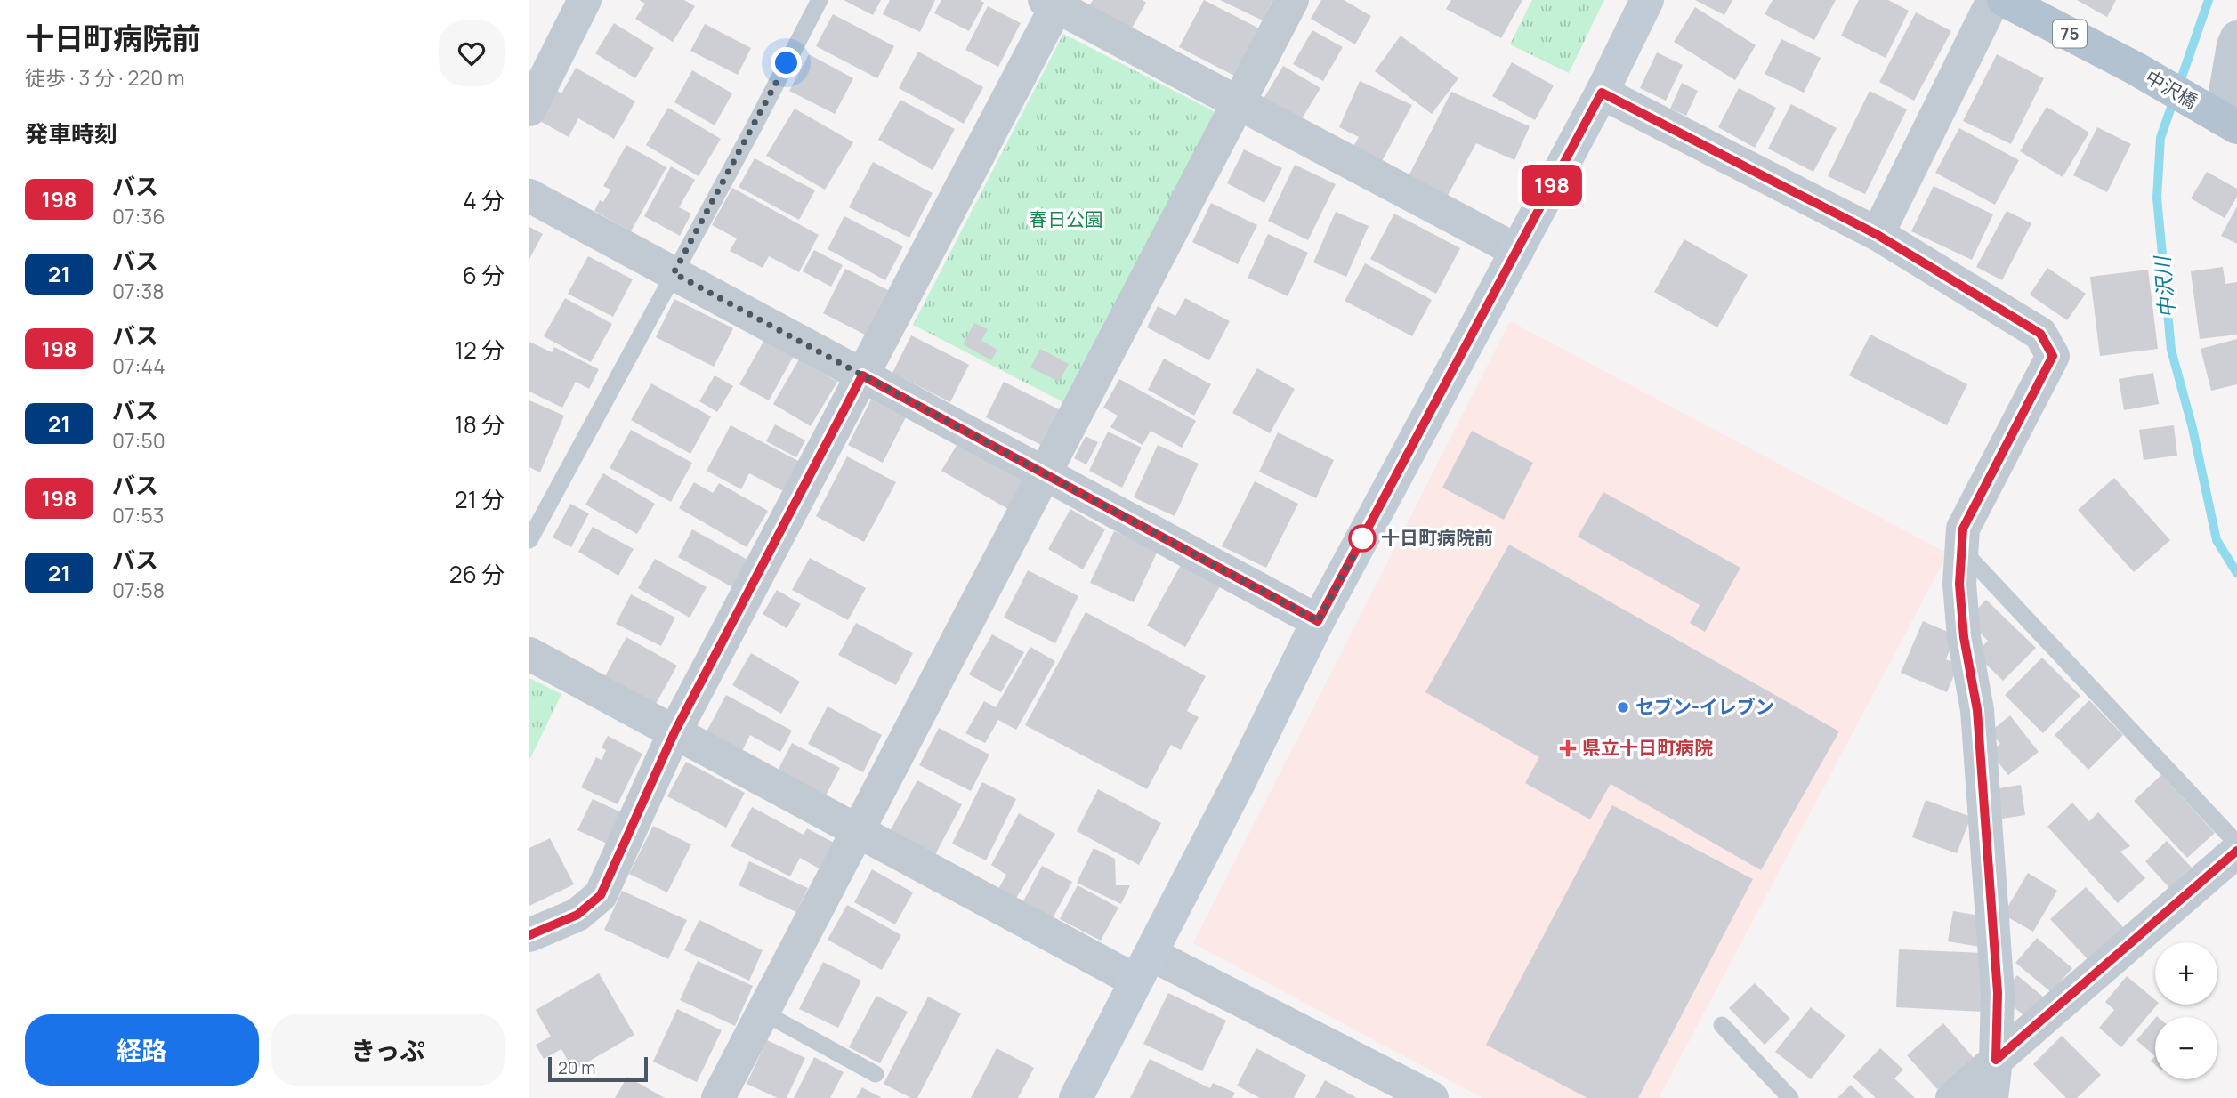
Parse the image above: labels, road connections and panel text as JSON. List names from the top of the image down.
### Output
{
  "streets": {
    "main road": ["75", "中沢橋"]
  },
  "water": ["中沢川"],
  "parks": ["春日公園"],
  "places": {
    "other": ["十日町病院前", "セブン-イレブン"],
    "health": ["県立十日町病院"]
  },
  "lines": ["bus line 198"],
  "scale_bar": "20 m",
  "page": {
    "heading": [
      ["十日町病院前", "徒歩 · 3 分 · 220 m"],
      "発車時刻"
    ],
    "on_map": "198",
    "list": [
      {
        "mark": "198",
        "name": "バス",
        "note": "07:36",
        "value": "4 分"
      },
      {
        "mark": "21",
        "name": "バス",
        "note": "07:38",
        "value": "6 分"
      },
      {
        "mark": "198",
        "name": "バス",
        "note": "07:44",
        "value": "12 分"
      },
      {
        "mark": "21",
        "name": "バス",
        "note": "07:50",
        "value": "18 分"
      },
      {
        "mark": "198",
        "name": "バス",
        "note": "07:53",
        "value": "21 分"
      },
      {
        "mark": "21",
        "name": "バス",
        "note": "07:58",
        "value": "26 分"
      }
    ],
    "map_buttons": ["+", "−"],
    "buttons": ["経路", "きっぷ"],
    "scale": "20 m"
  }
}
